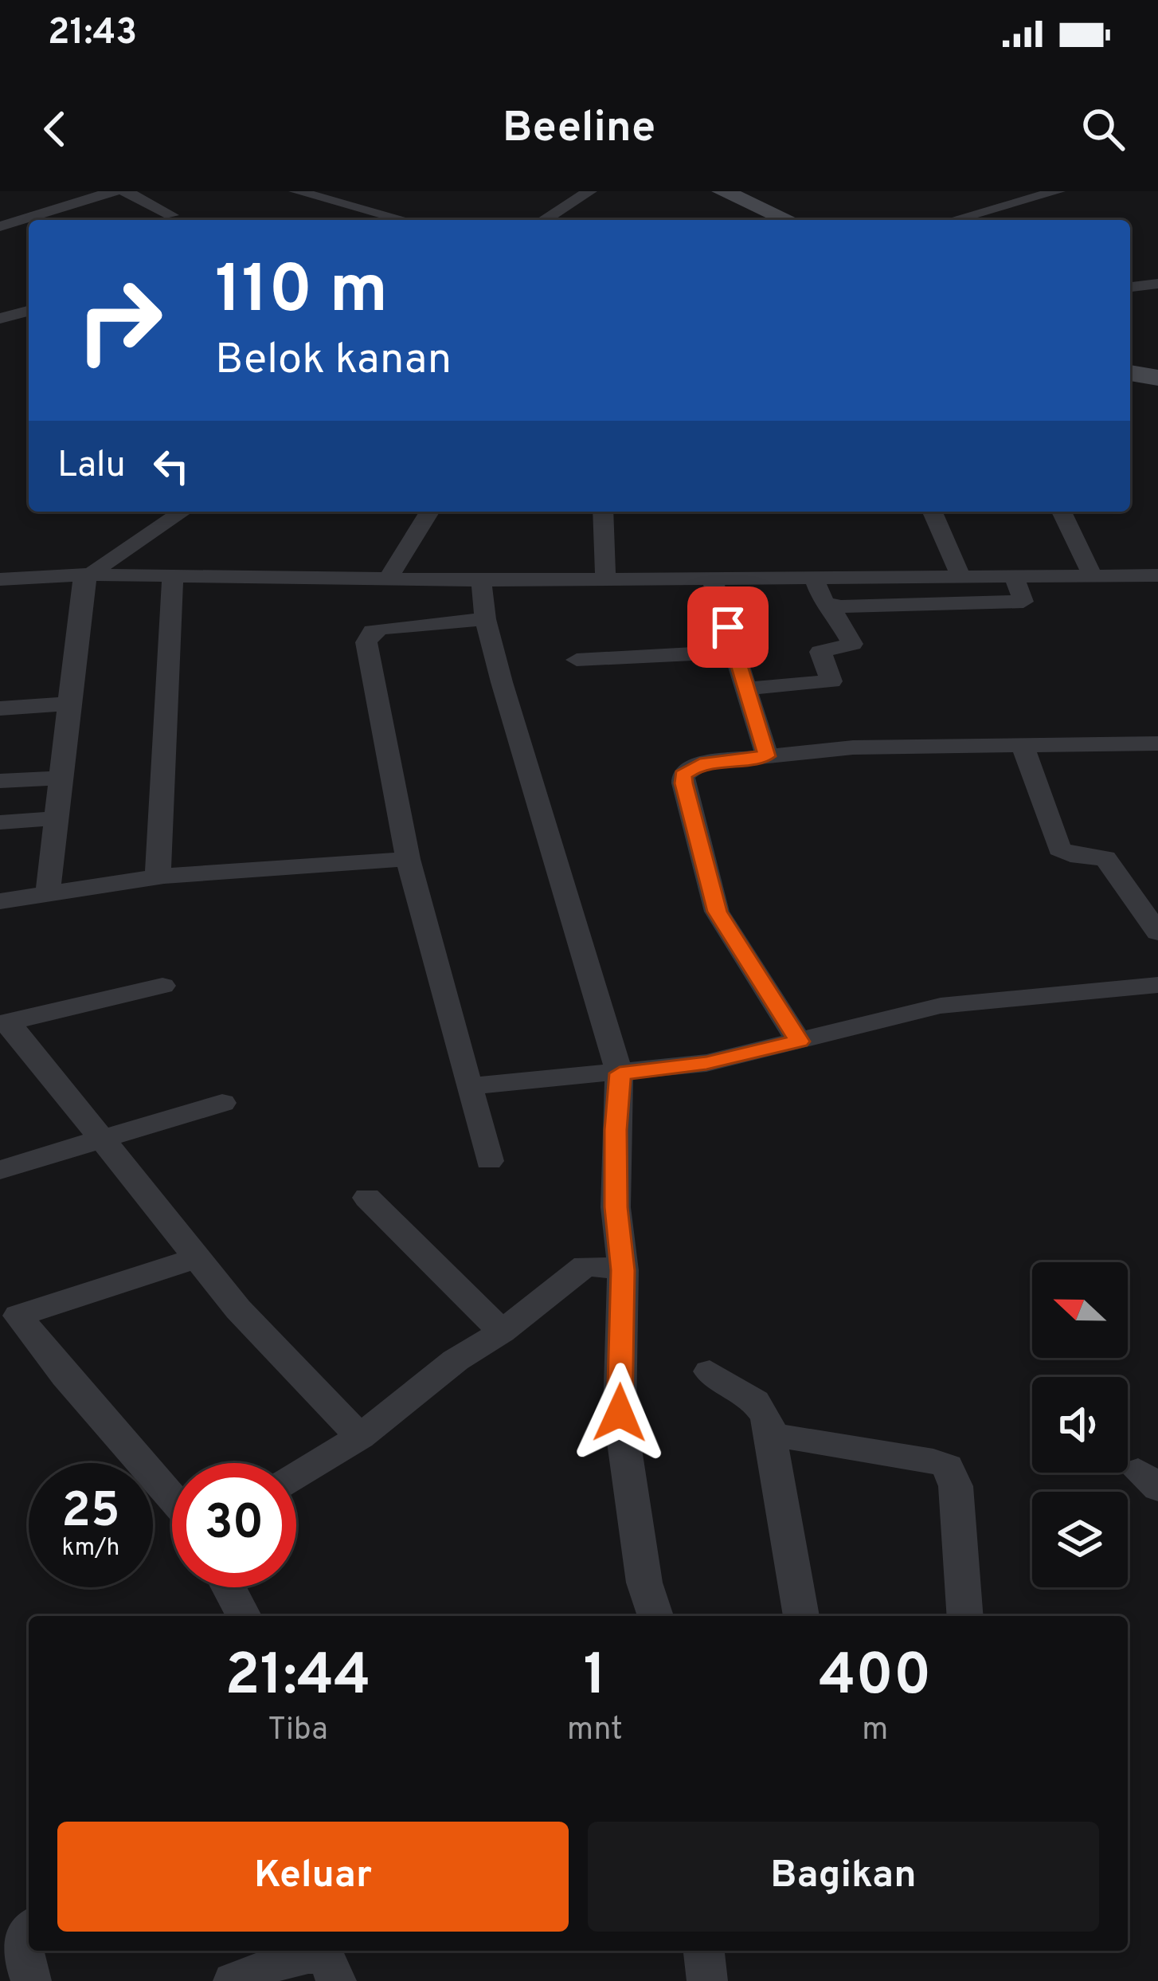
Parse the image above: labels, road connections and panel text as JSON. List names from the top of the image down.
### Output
{
  "north": "left",
  "page": {
    "status": "21:43",
    "header": "Beeline",
    "turn": ["110 m", "Belok kanan"],
    "then": "Lalu",
    "speed": "25 km/h",
    "limit": "30",
    "eta": [
      "21:44",
      "Tiba",
      "1",
      "mnt",
      "400",
      "m"
    ],
    "buttons": ["Keluar", "Bagikan"]
  }
}
